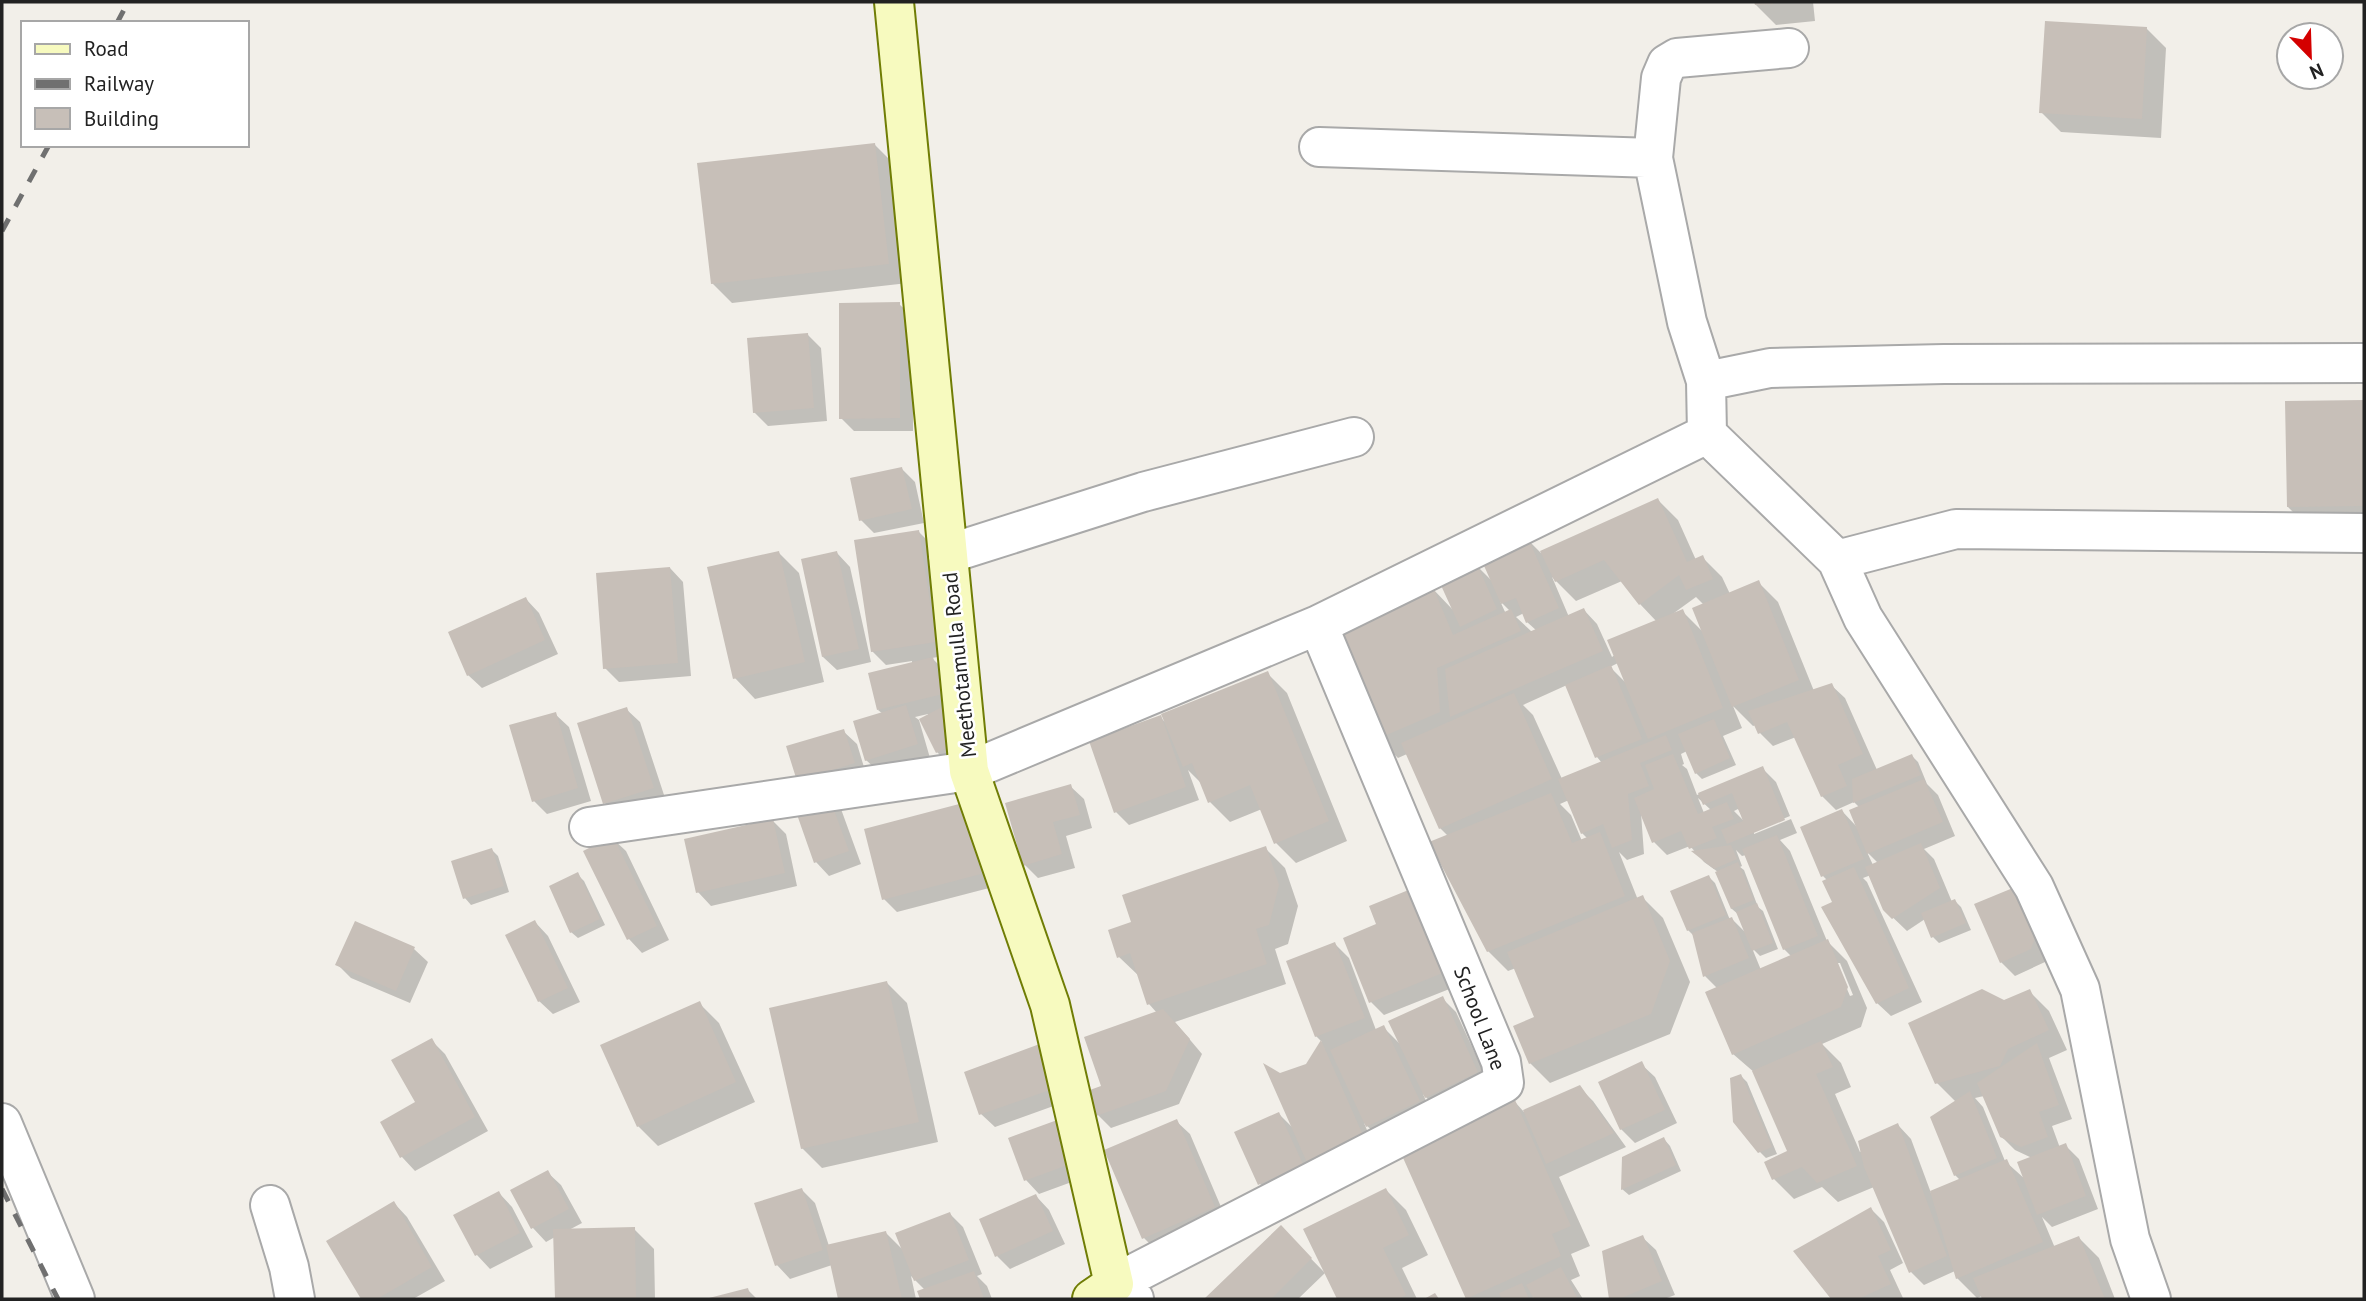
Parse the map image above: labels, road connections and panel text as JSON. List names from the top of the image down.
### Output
{
  "streets": {
    "street": ["Meethotamulla Road", "School Lane"]
  },
  "crossings": [
    ["Meethotamulla Road", "School Lane"]
  ],
  "legend": ["Road", "Railway", "Building"],
  "north": "bottom right"
}
